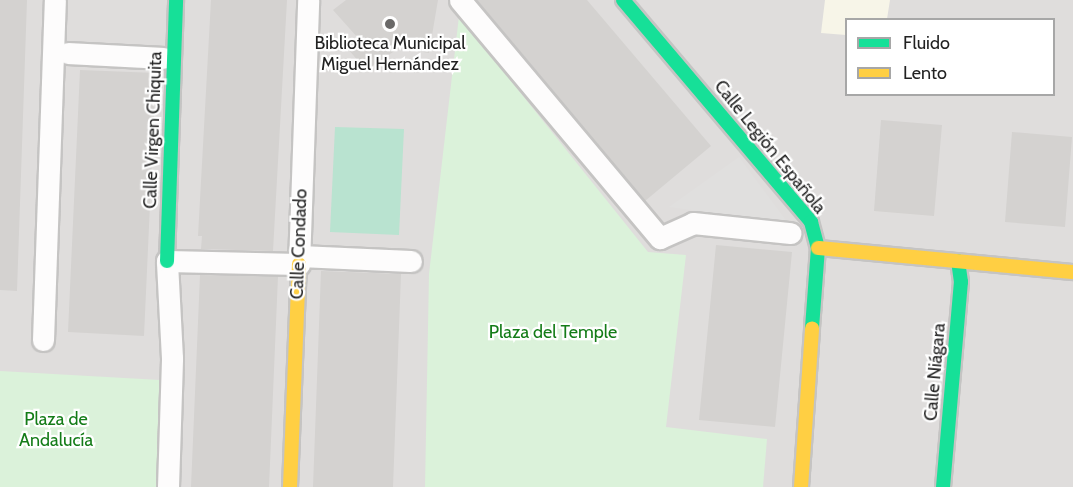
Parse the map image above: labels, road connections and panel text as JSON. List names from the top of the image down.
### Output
{
  "streets": {
    "street": [
      "Calle Virgen Chiquita",
      "Calle Legión Española",
      "Calle Condado",
      "Calle Niágara"
    ]
  },
  "parks": ["Plaza del Temple", "Plaza de Andalucía"],
  "places": ["Biblioteca Municipal Miguel Hernández"],
  "legend": ["Fluido", "Lento"]
}
